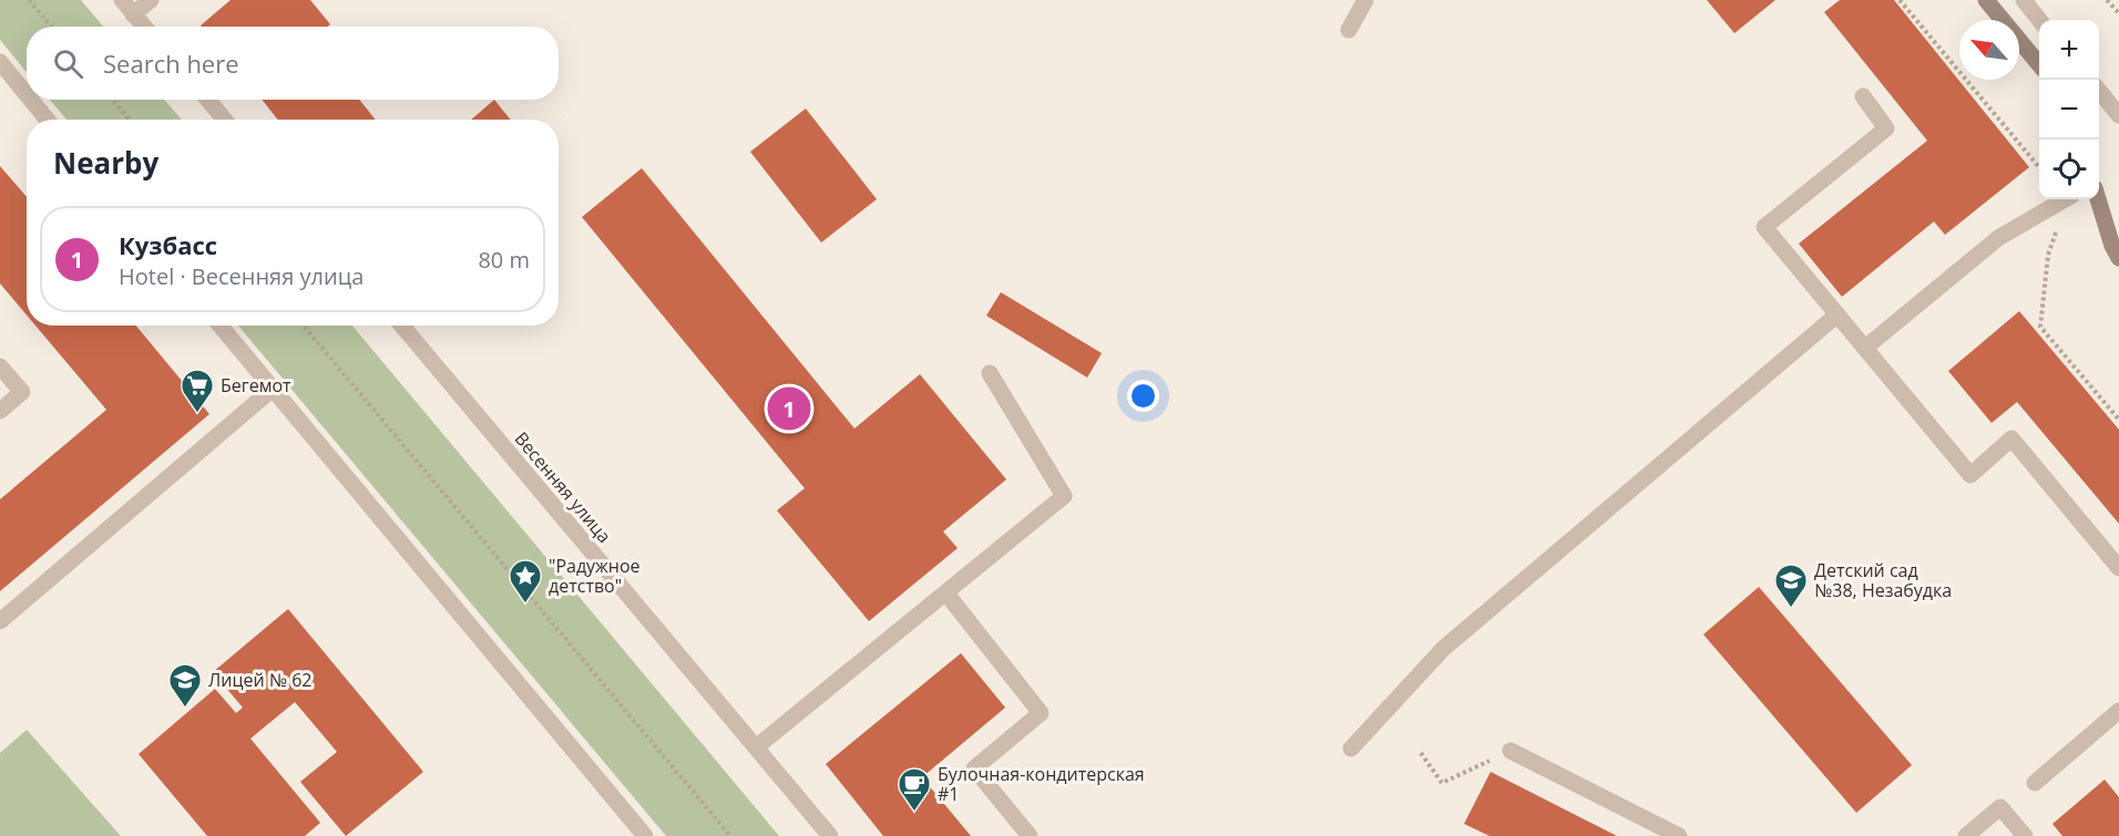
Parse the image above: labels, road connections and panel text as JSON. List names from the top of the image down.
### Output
{
  "streets": {
    "street": ["Весенняя улица"]
  },
  "places": {
    "supermarket": ["Бегемот"],
    "place": ["\"Радужное детство\""],
    "school or university": ["Детский сад №38, Незабудка", "Лицей № 62"],
    "cafe": ["Булочная-кондитерская #1"]
  },
  "north": "top left",
  "page": {
    "map_buttons": ["+", "−"],
    "search": "Search here",
    "heading": "Nearby",
    "list": [
      {
        "mark": "1",
        "name": "Кузбасс",
        "note": "Hotel · Весенняя улица",
        "value": "80 m"
      }
    ],
    "pins": "1"
  }
}
